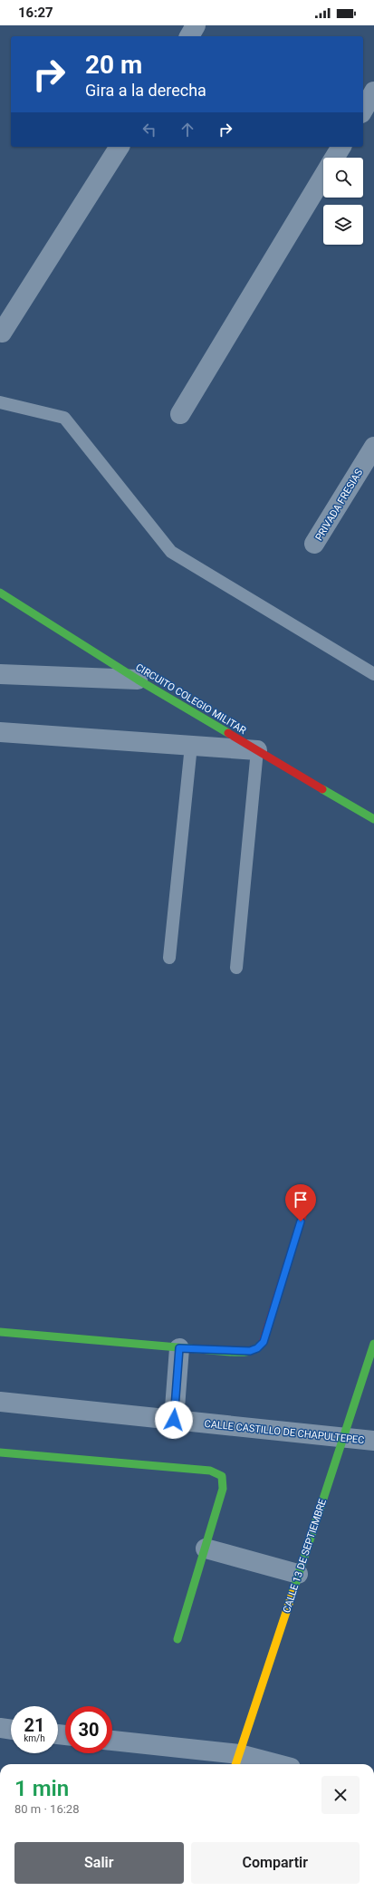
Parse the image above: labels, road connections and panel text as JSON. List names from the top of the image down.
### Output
{
  "streets": {
    "street": [
      "PRIVADA FRESIAS",
      "CIRCUITO COLEGIO MILITAR",
      "CALLE CASTILLO DE CHAPULTEPEC",
      "CALLE 13 DE SEPTIEMBRE"
    ]
  },
  "crossings": [
    ["CALLE CASTILLO DE CHAPULTEPEC", "CALLE 13 DE SEPTIEMBRE"]
  ],
  "page": {
    "status": "16:27",
    "turn": ["20 m", "Gira a la derecha"],
    "speed": "21 km/h",
    "limit": "30",
    "heading": ["1 min", "80 m · 16:28"],
    "buttons": ["Salir", "Compartir"]
  }
}
